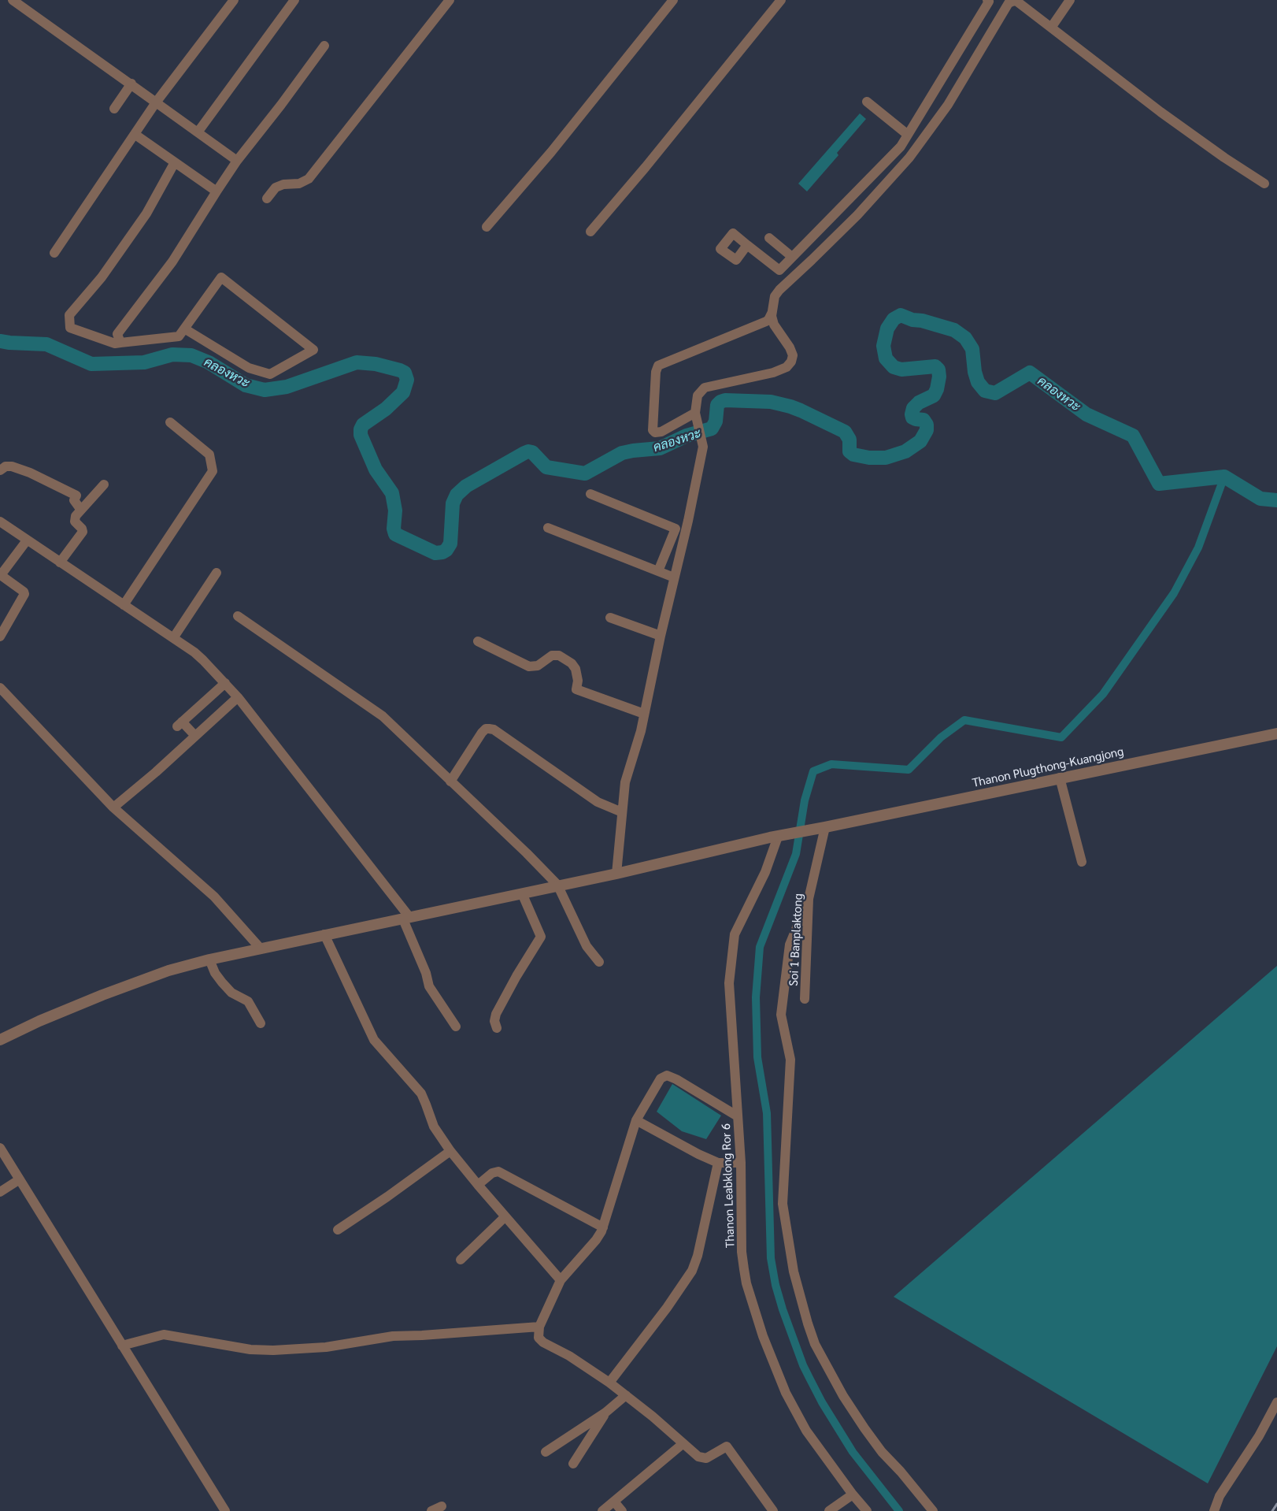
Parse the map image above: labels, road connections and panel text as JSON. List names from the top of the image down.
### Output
{
  "streets": {
    "street": ["Thanon Plugthong-Kuangjong", "Soi 1 Banplaktong", "Thanon Leabklong Ror 6"]
  },
  "crossings": [
    ["Thanon Plugthong-Kuangjong", "Soi 1 Banplaktong"],
    ["Thanon Plugthong-Kuangjong", "Thanon Leabklong Ror 6"]
  ],
  "water": ["คลองหวะ"]
}
